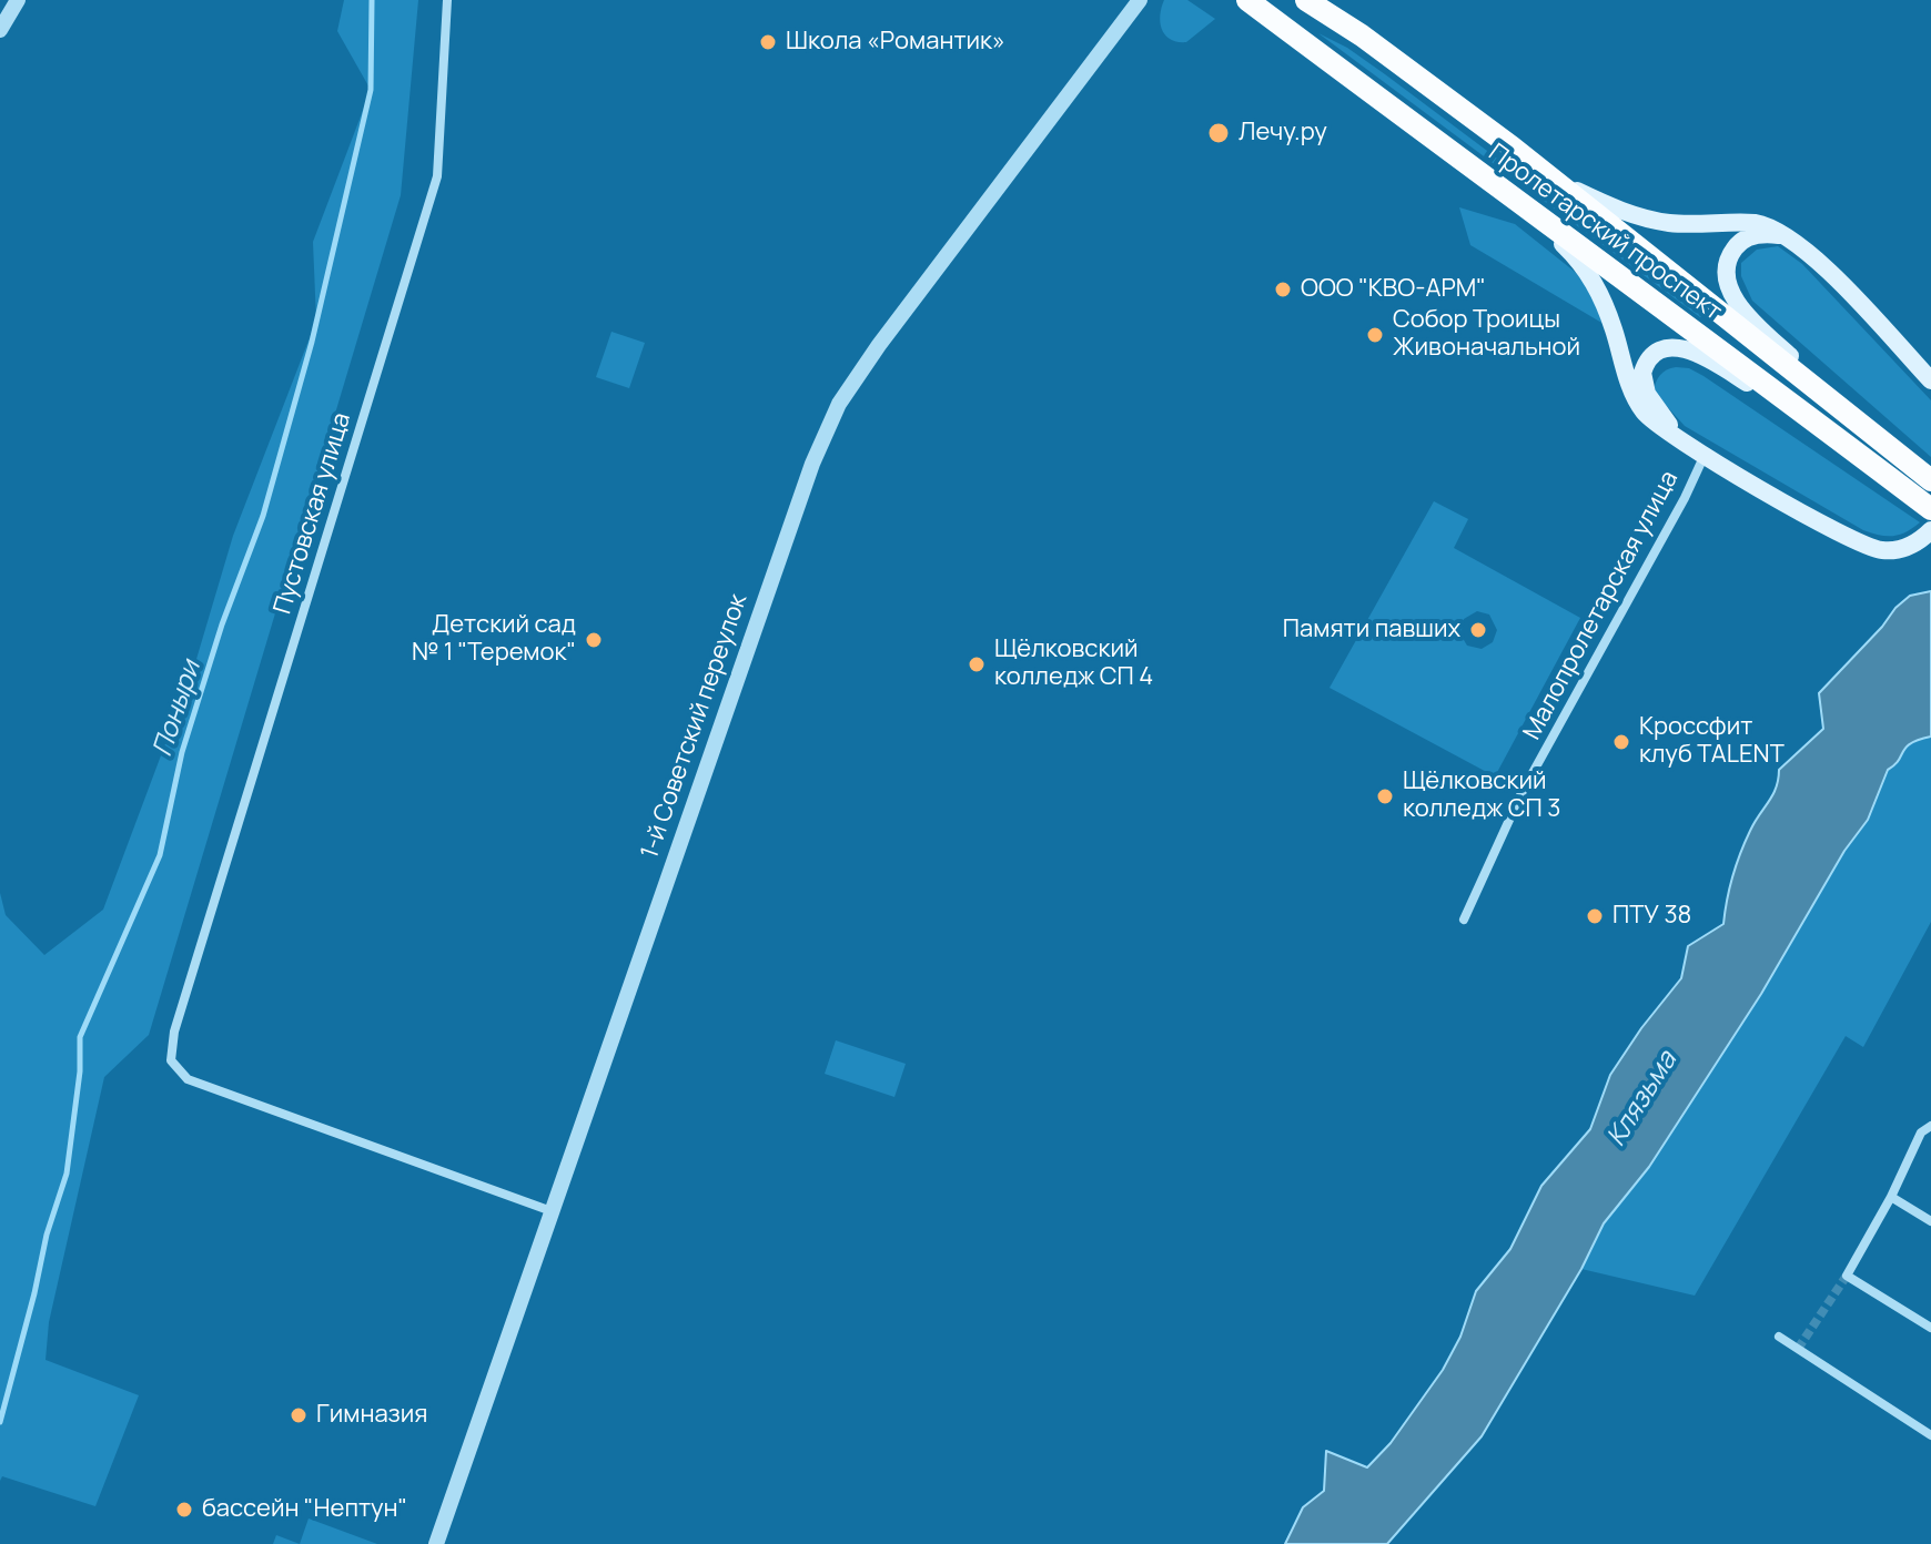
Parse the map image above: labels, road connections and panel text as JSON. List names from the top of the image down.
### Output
{
  "streets": {
    "main road": ["Пролетарский проспект"],
    "street": ["Пустовская улица", "Малопролетарская улица", "1-й Советский переулок"]
  },
  "crossings": [
    ["Пустовская улица", "1-й Советский переулок"]
  ],
  "water": ["Поныри", "Клязьма"],
  "places": [
    "Школа «Романтик»",
    "Лечу.ру",
    "ООО \"КВО-АРМ\"",
    "Собор Троицы Живоначальной",
    "Памяти павших",
    "Детский сад № 1 \"Теремок\"",
    "Щёлковский колледж СП 4",
    "Кроссфит клуб TALENT",
    "Щёлковский колледж СП 3",
    "ПТУ 38",
    "Гимназия",
    "бассейн \"Нептун\""
  ]
}
